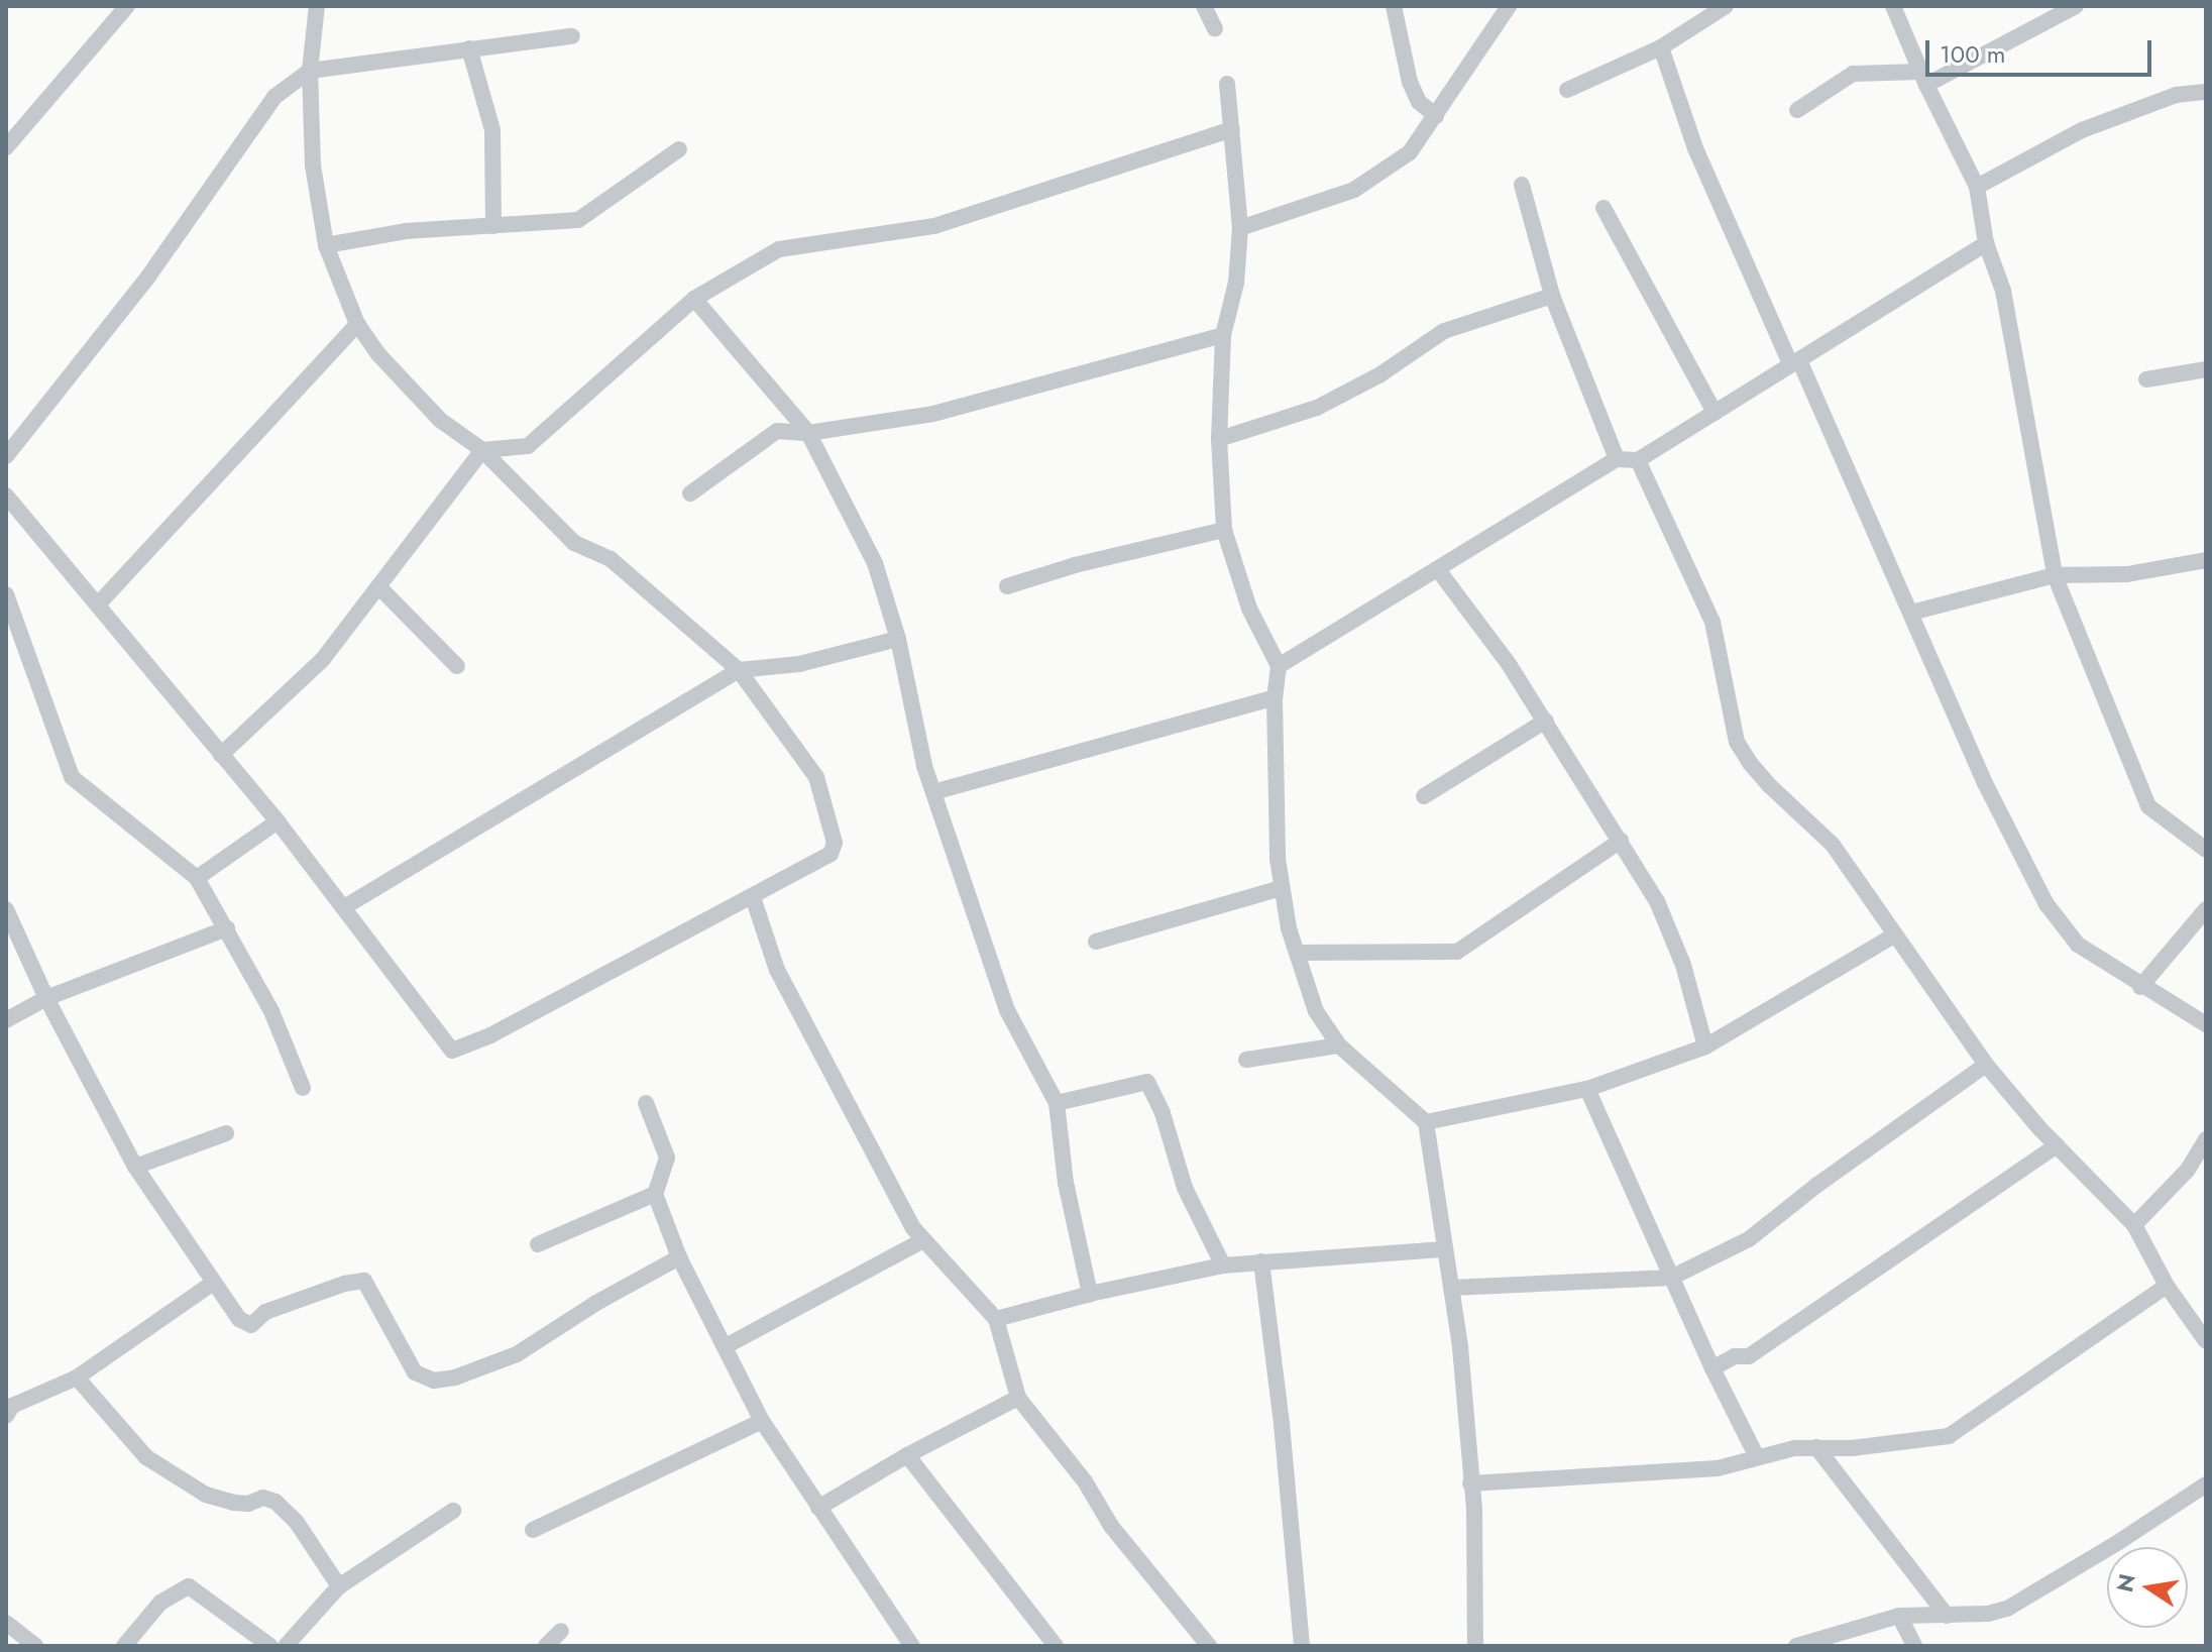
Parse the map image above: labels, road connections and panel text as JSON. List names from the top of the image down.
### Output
{
  "scale_bar": "100 m",
  "north": "left"
}
